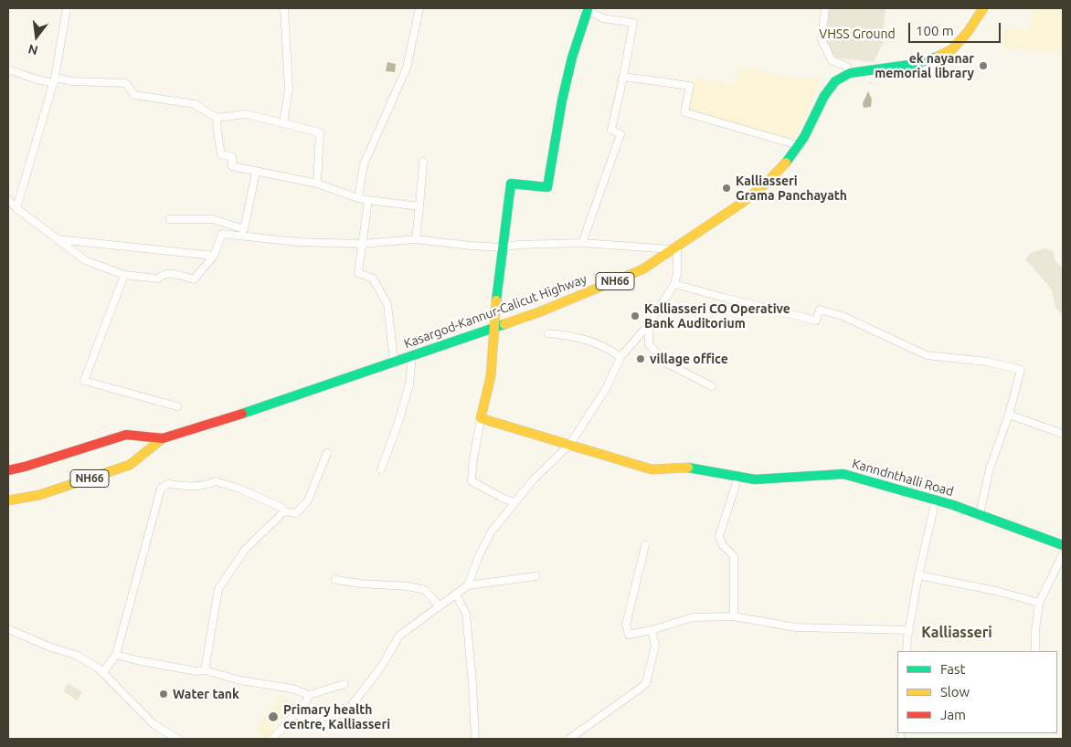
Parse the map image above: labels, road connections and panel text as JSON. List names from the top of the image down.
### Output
{
  "streets": {
    "main road": ["NH66", "Kasargod-Kannur-Calicut Highway", "Kanndnthalli Road"]
  },
  "districts": ["Kalliasseri"],
  "parks": ["VHSS Ground"],
  "places": [
    "ek nayanar memorial library",
    "Kalliasseri Grama Panchayath",
    "Kalliasseri CO Operative Bank Auditorium",
    "village office",
    "Water tank",
    "Primary health centre, Kalliasseri"
  ],
  "legend": ["Fast", "Slow", "Jam"],
  "scale_bar": "100 m",
  "north": "bottom"
}
